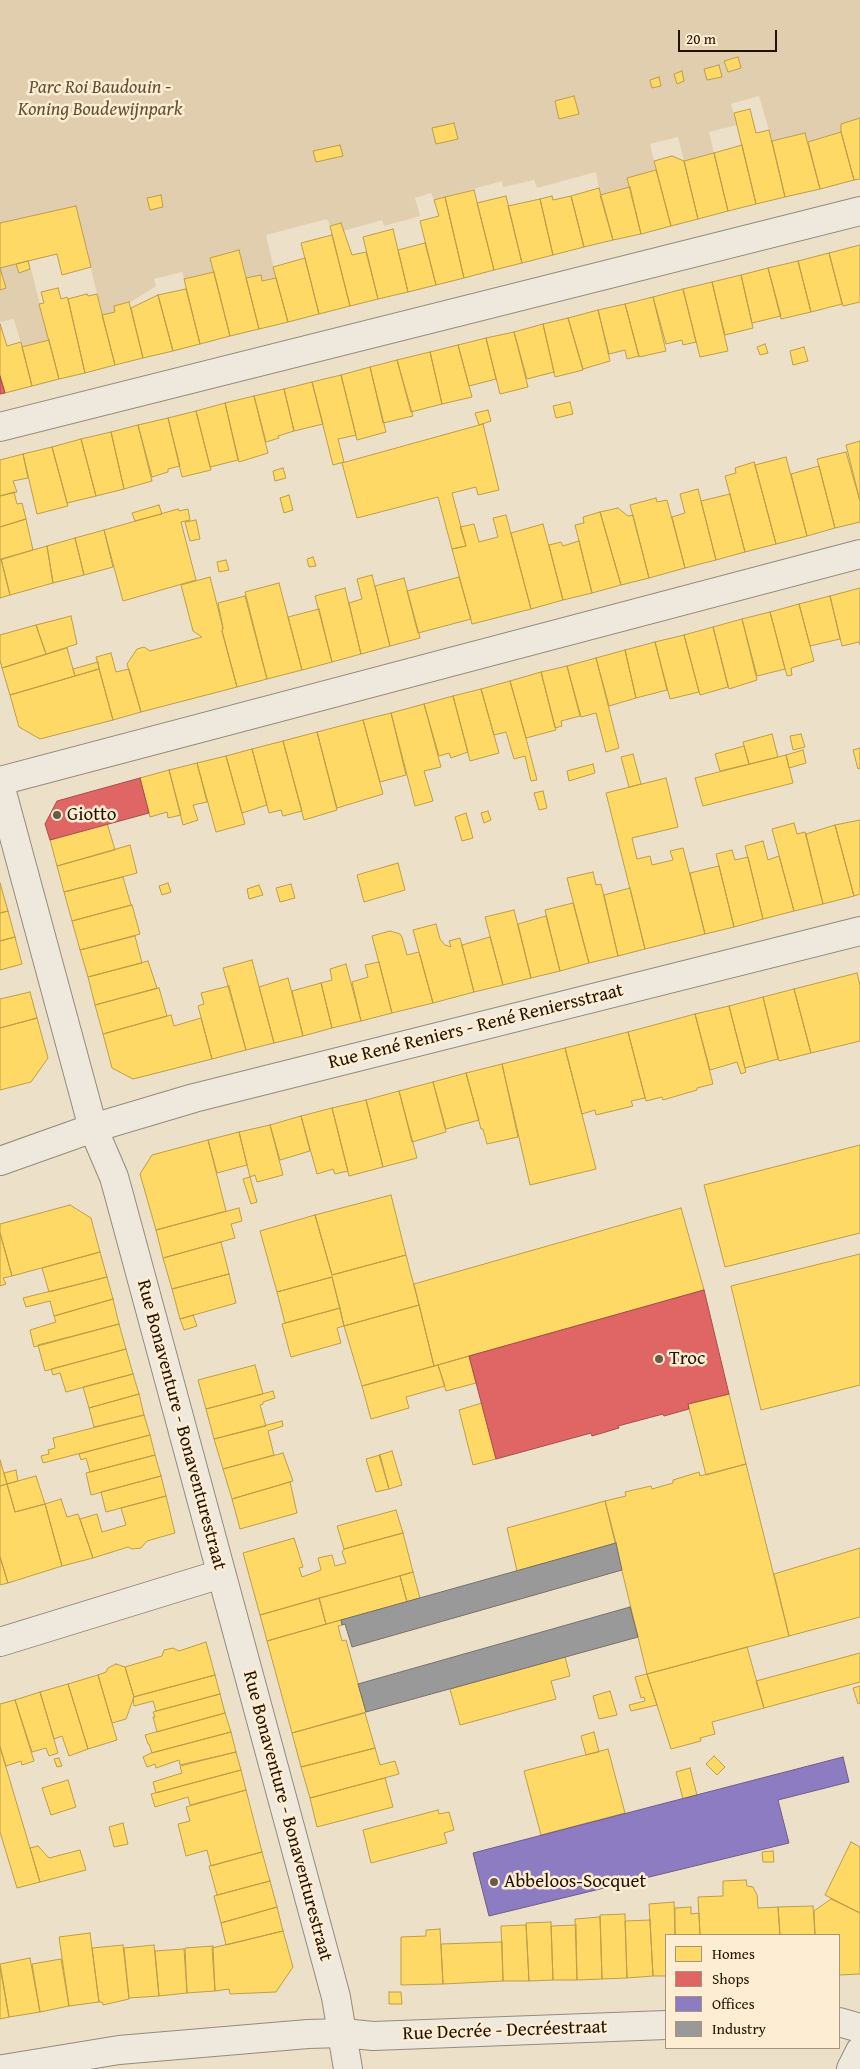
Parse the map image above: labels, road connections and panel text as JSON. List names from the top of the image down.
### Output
{
  "streets": {
    "street": ["Rue René Reniers - René Reniersstraat", "Rue Bonaventure - Bonaventurestraat", "Rue Decrée - Decréestraat"]
  },
  "crossings": [
    ["Rue René Reniers - René Reniersstraat", "Rue Bonaventure - Bonaventurestraat"],
    ["Rue Bonaventure - Bonaventurestraat", "Rue Decrée - Decréestraat"]
  ],
  "parks": ["Parc Roi Baudouin - Koning Boudewijnpark"],
  "places": ["Giotto", "Troc", "Abbeloos-Socquet"],
  "legend": [
    "Homes",
    "Shops",
    "Offices",
    "Industry"
  ],
  "scale_bar": "20 m"
}
